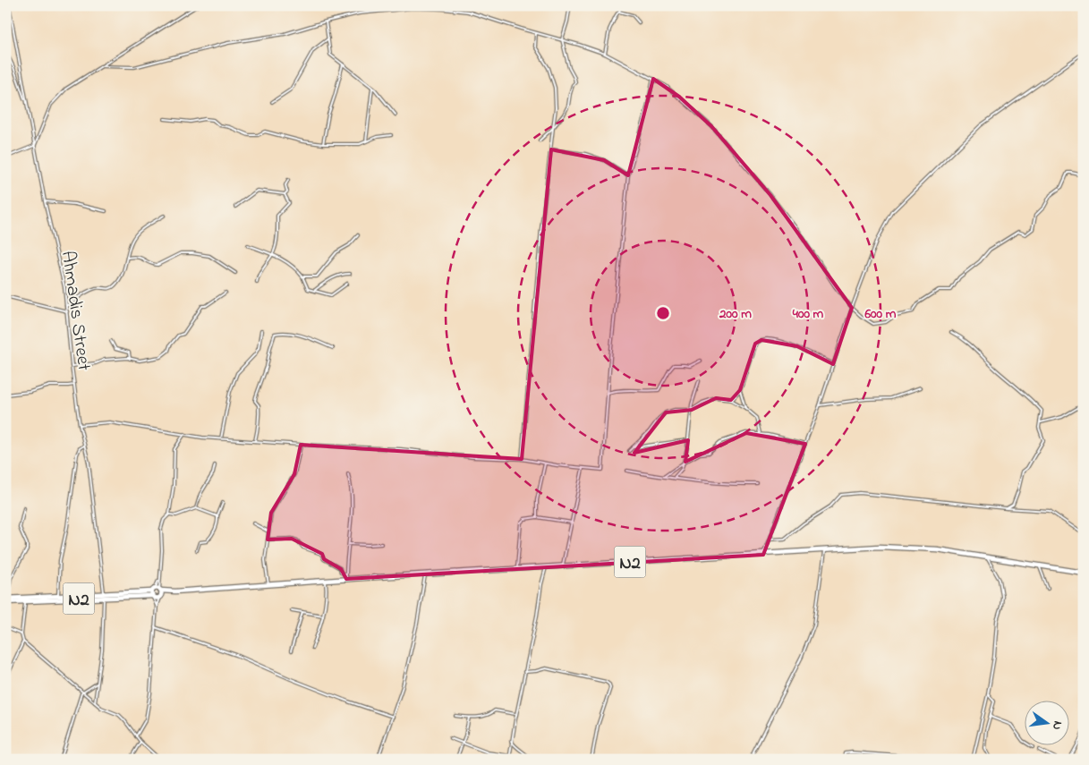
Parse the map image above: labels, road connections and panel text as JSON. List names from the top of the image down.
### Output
{
  "streets": {
    "highway": ["N2"],
    "street": ["Ahmadis Street"]
  },
  "crossings": [
    ["Ahmadis Street", "N2"]
  ],
  "north": "right",
  "rings": ["200 m", "400 m", "600 m"]
}
